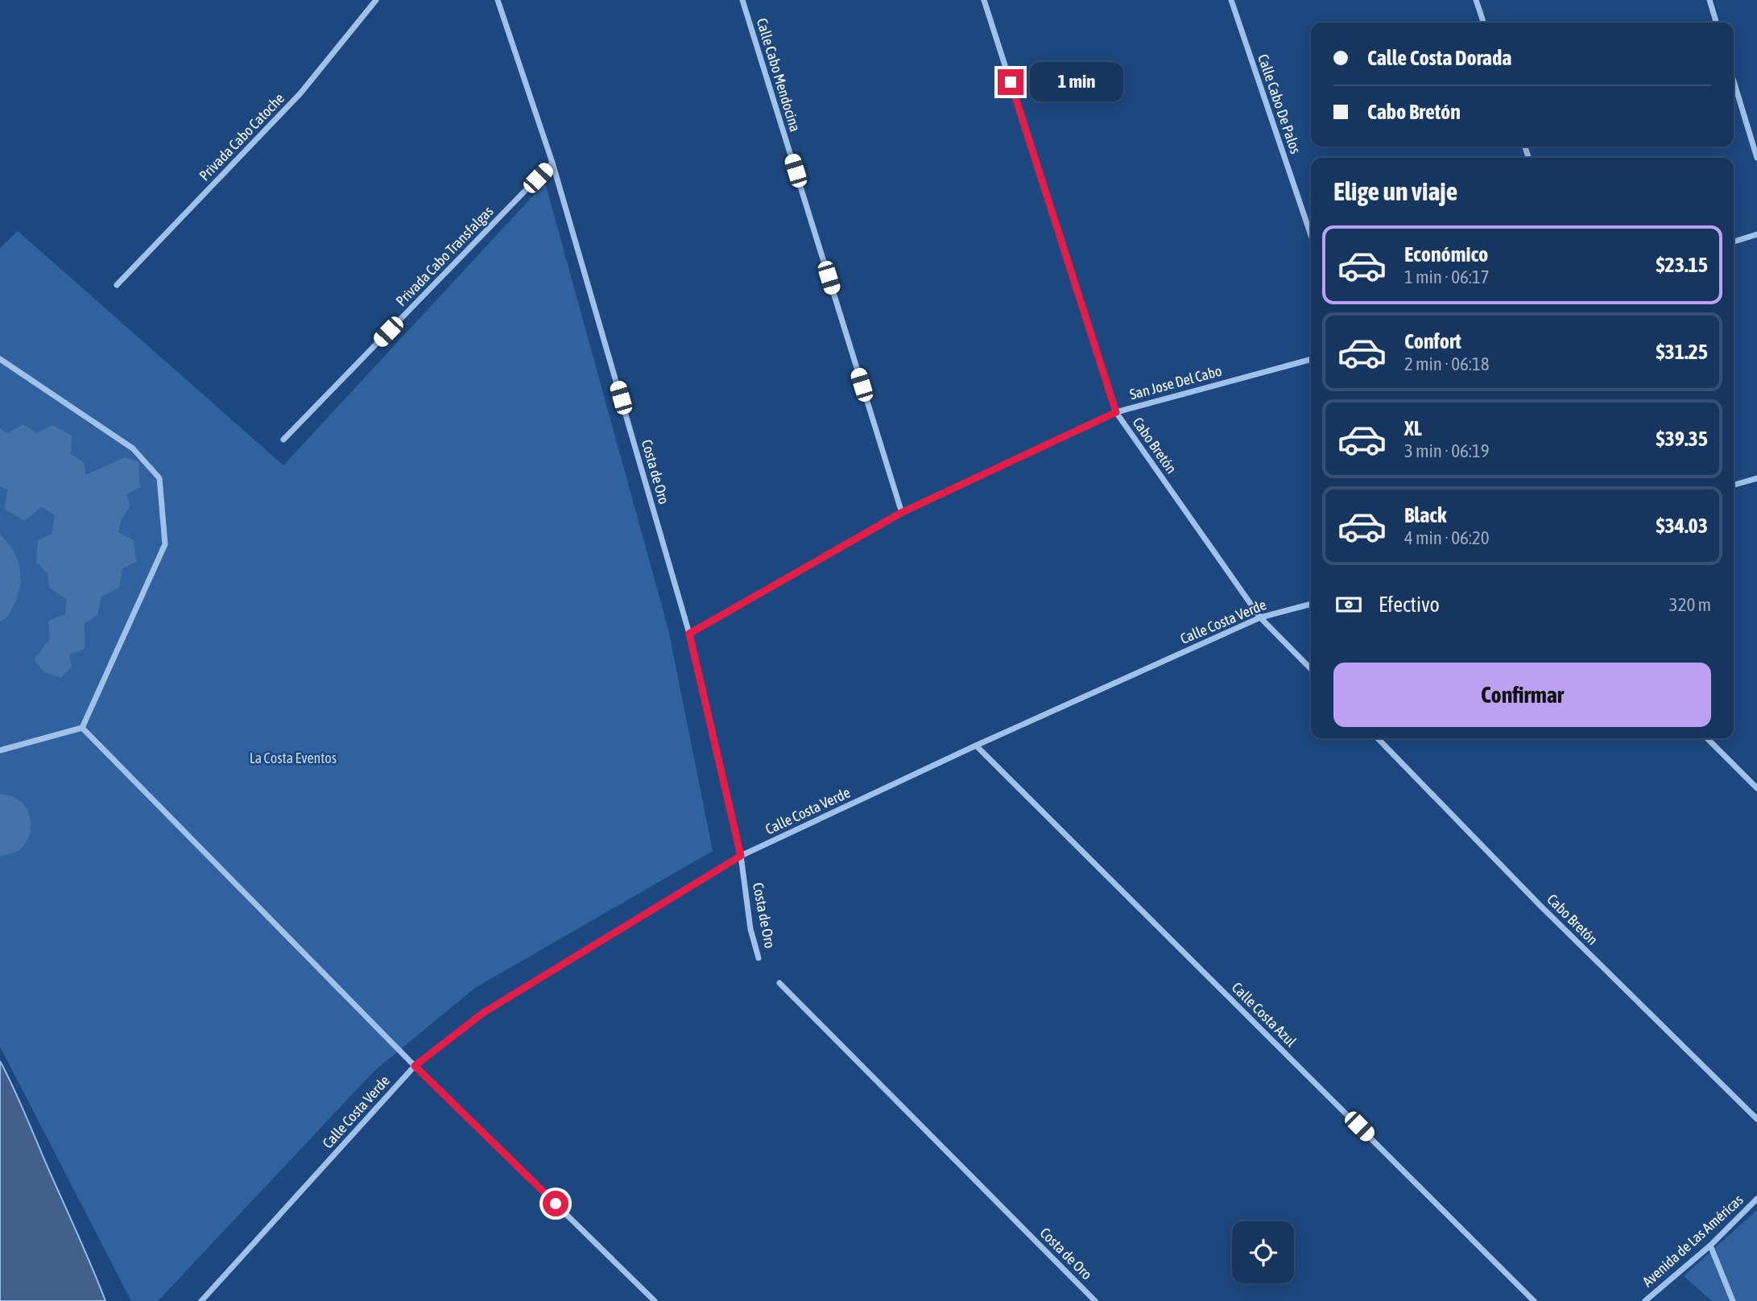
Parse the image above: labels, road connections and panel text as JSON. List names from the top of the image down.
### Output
{
  "streets": {
    "street": [
      "Calle Cabo Mendocina",
      "Calle Cabo De Palos",
      "Privada Cabo Catoche",
      "Privada Cabo Transfalgas",
      "San Jose Del Cabo",
      "Cabo Bretón",
      "Costa de Oro",
      "Calle Costa Verde",
      "Calle Costa Azul",
      "Avenida de Las Américas"
    ]
  },
  "crossings": [
    ["Calle Cabo Mendocina", "San Jose Del Cabo"],
    ["Privada Cabo Transfalgas", "Costa de Oro"],
    ["San Jose Del Cabo", "Cabo Bretón"],
    ["San Jose Del Cabo", "Costa de Oro"],
    ["Cabo Bretón", "Calle Costa Verde"],
    ["Costa de Oro", "Calle Costa Verde"],
    ["Calle Costa Verde", "Calle Costa Azul"]
  ],
  "parks": ["La Costa Eventos"],
  "page": {
    "banner": ["Calle Costa Dorada", "Cabo Bretón"],
    "bubble": "1 min",
    "heading": "Elige un viaje",
    "list": [
      {
        "name": "Económico",
        "note": "1 min · 06:17",
        "value": "$23.15"
      },
      {
        "name": "Confort",
        "note": "2 min · 06:18",
        "value": "$31.25"
      },
      {
        "name": "XL",
        "note": "3 min · 06:19",
        "value": "$39.35"
      },
      {
        "name": "Black",
        "note": "4 min · 06:20",
        "value": "$34.03"
      }
    ],
    "pay": ["Efectivo", "320 m"],
    "buttons": "Confirmar"
  }
}
